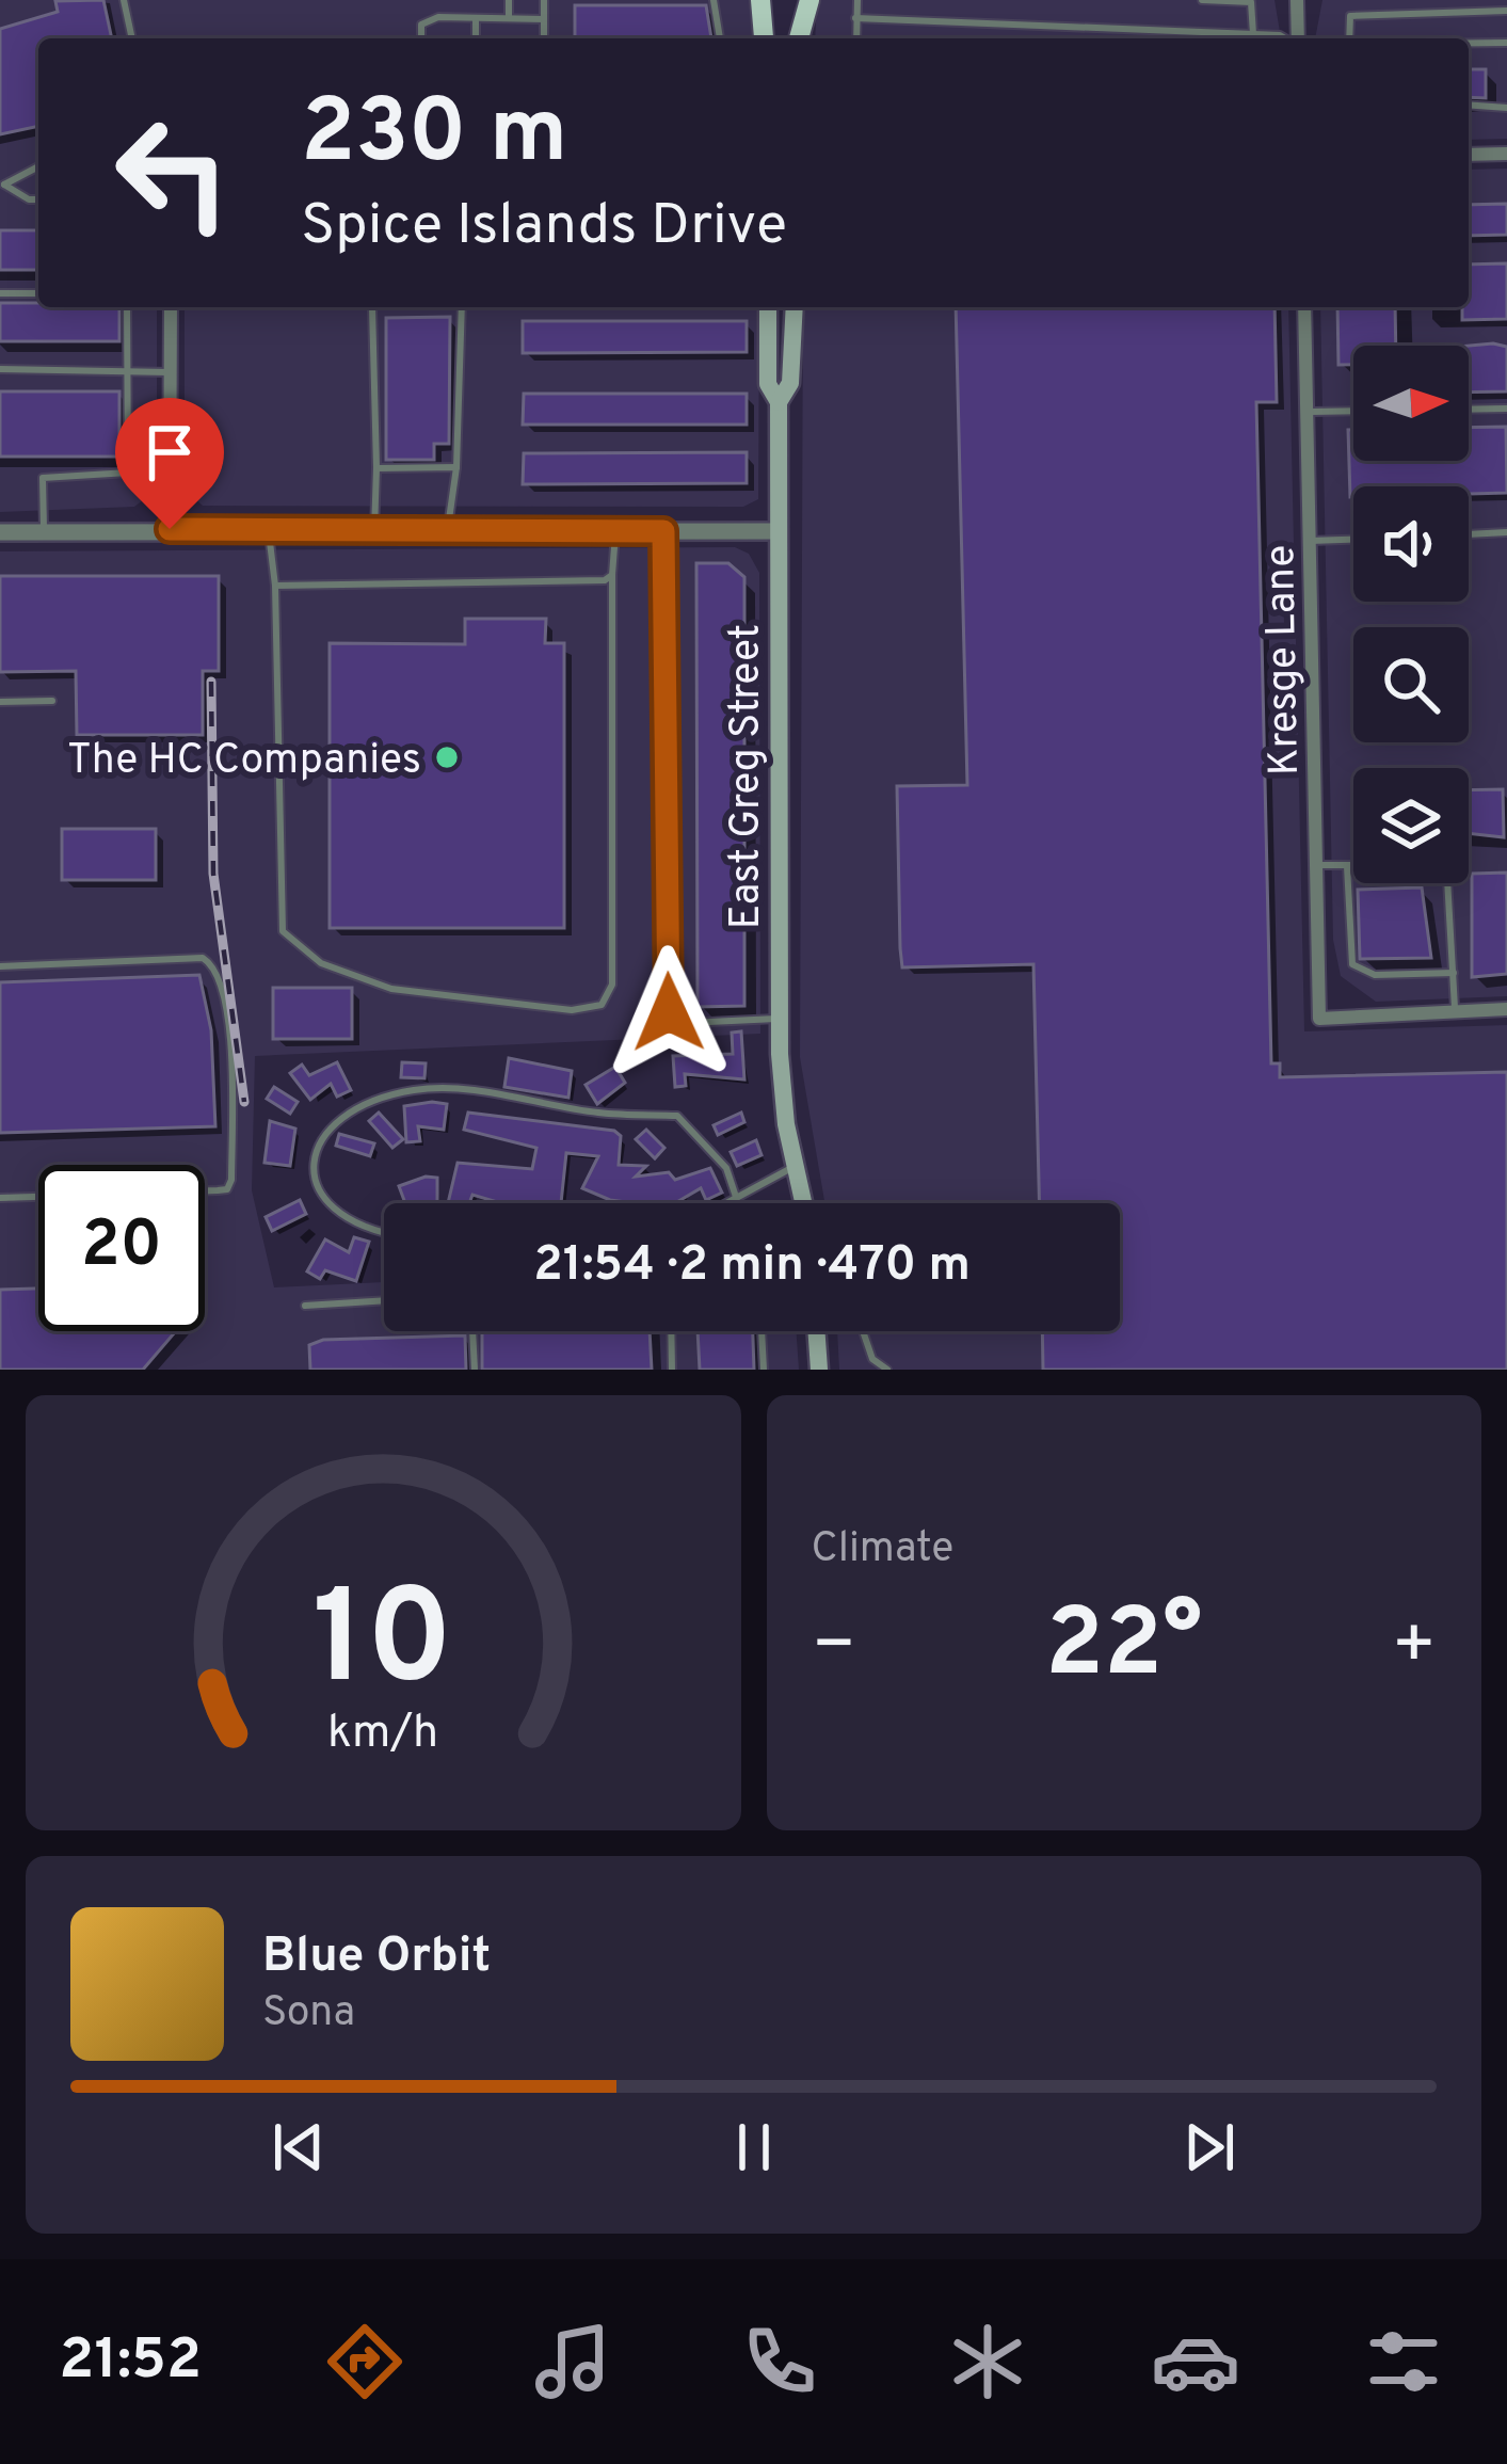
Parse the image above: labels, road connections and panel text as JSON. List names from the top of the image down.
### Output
{
  "streets": {
    "main road": ["East Greg Street"],
    "street": ["Kresge Lane"]
  },
  "places": ["The HC Companies"],
  "north": "right",
  "page": {
    "turn": ["230 m", "Spice Islands Drive"],
    "limit": "20",
    "trip": "21:54 · 2 min · 470 m",
    "tile": "Climate",
    "heat": ["−", "22°", "+"],
    "song": ["Blue Orbit", "Sona"],
    "tabs": "21:52",
    "gauge": ["10", "km/h"]
  }
}
